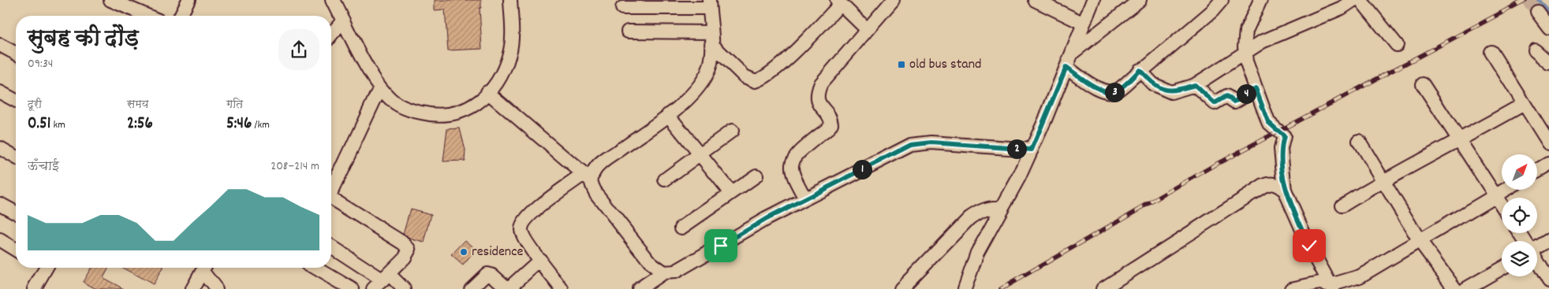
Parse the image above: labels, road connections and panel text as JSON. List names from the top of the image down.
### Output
{
  "places": {
    "transit": ["old bus stand"],
    "other": ["residence"]
  },
  "north": "top right",
  "page": {
    "heading": ["सुबह की दौड़", "09:34"],
    "pins": [
      "3",
      "4",
      "2",
      "1"
    ],
    "stats": [
      ["दूरी", "0.51 km"],
      ["समय", "2:56"],
      ["गति", "5:46 /km"]
    ],
    "chart": ["ऊँचाई", "208–214 m"]
  }
}
